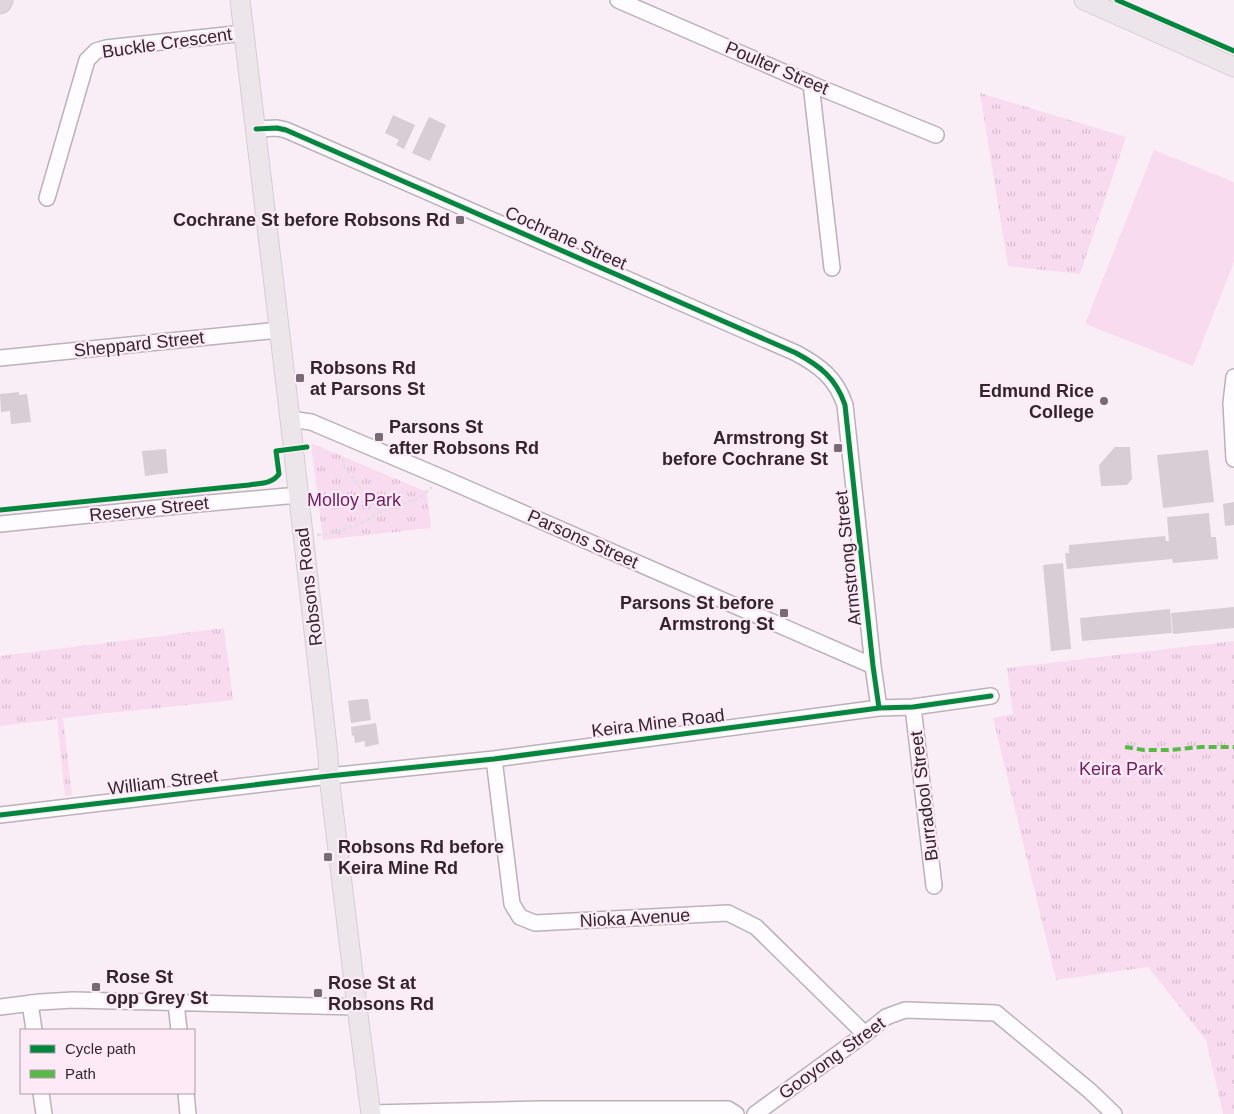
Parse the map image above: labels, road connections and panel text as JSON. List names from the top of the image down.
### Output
{
  "streets": {
    "main road": ["Robsons Road"],
    "street": [
      "Buckle Crescent",
      "Poulter Street",
      "Cochrane Street",
      "Sheppard Street",
      "Reserve Street",
      "Parsons Street",
      "Armstrong Street",
      "Keira Mine Road",
      "William Street",
      "Burradool Street",
      "Nioka Avenue",
      "Gooyong Street"
    ]
  },
  "crossings": [
    ["Buckle Crescent", "Robsons Road"],
    ["Cochrane Street", "Armstrong Street"],
    ["Cochrane Street", "Robsons Road"],
    ["Sheppard Street", "Robsons Road"],
    ["Reserve Street", "Robsons Road"],
    ["Parsons Street", "Armstrong Street"],
    ["Parsons Street", "Robsons Road"],
    ["Armstrong Street", "Keira Mine Road"],
    ["Robsons Road", "Keira Mine Road"],
    ["Robsons Road", "William Street"],
    ["Keira Mine Road", "William Street"],
    ["Keira Mine Road", "Burradool Street"],
    ["Keira Mine Road", "Nioka Avenue"],
    ["Nioka Avenue", "Gooyong Street"]
  ],
  "parks": ["Molloy Park", "Keira Park"],
  "places": {
    "transit": [
      "Cochrane St before Robsons Rd",
      "Robsons Rd at Parsons St",
      "Parsons St after Robsons Rd",
      "Armstrong St before Cochrane St",
      "Parsons St before Armstrong St",
      "Robsons Rd before Keira Mine Rd",
      "Rose St opp Grey St",
      "Rose St at Robsons Rd"
    ],
    "other": ["Edmund Rice College"]
  },
  "legend": ["Cycle path", "Path"]
}
